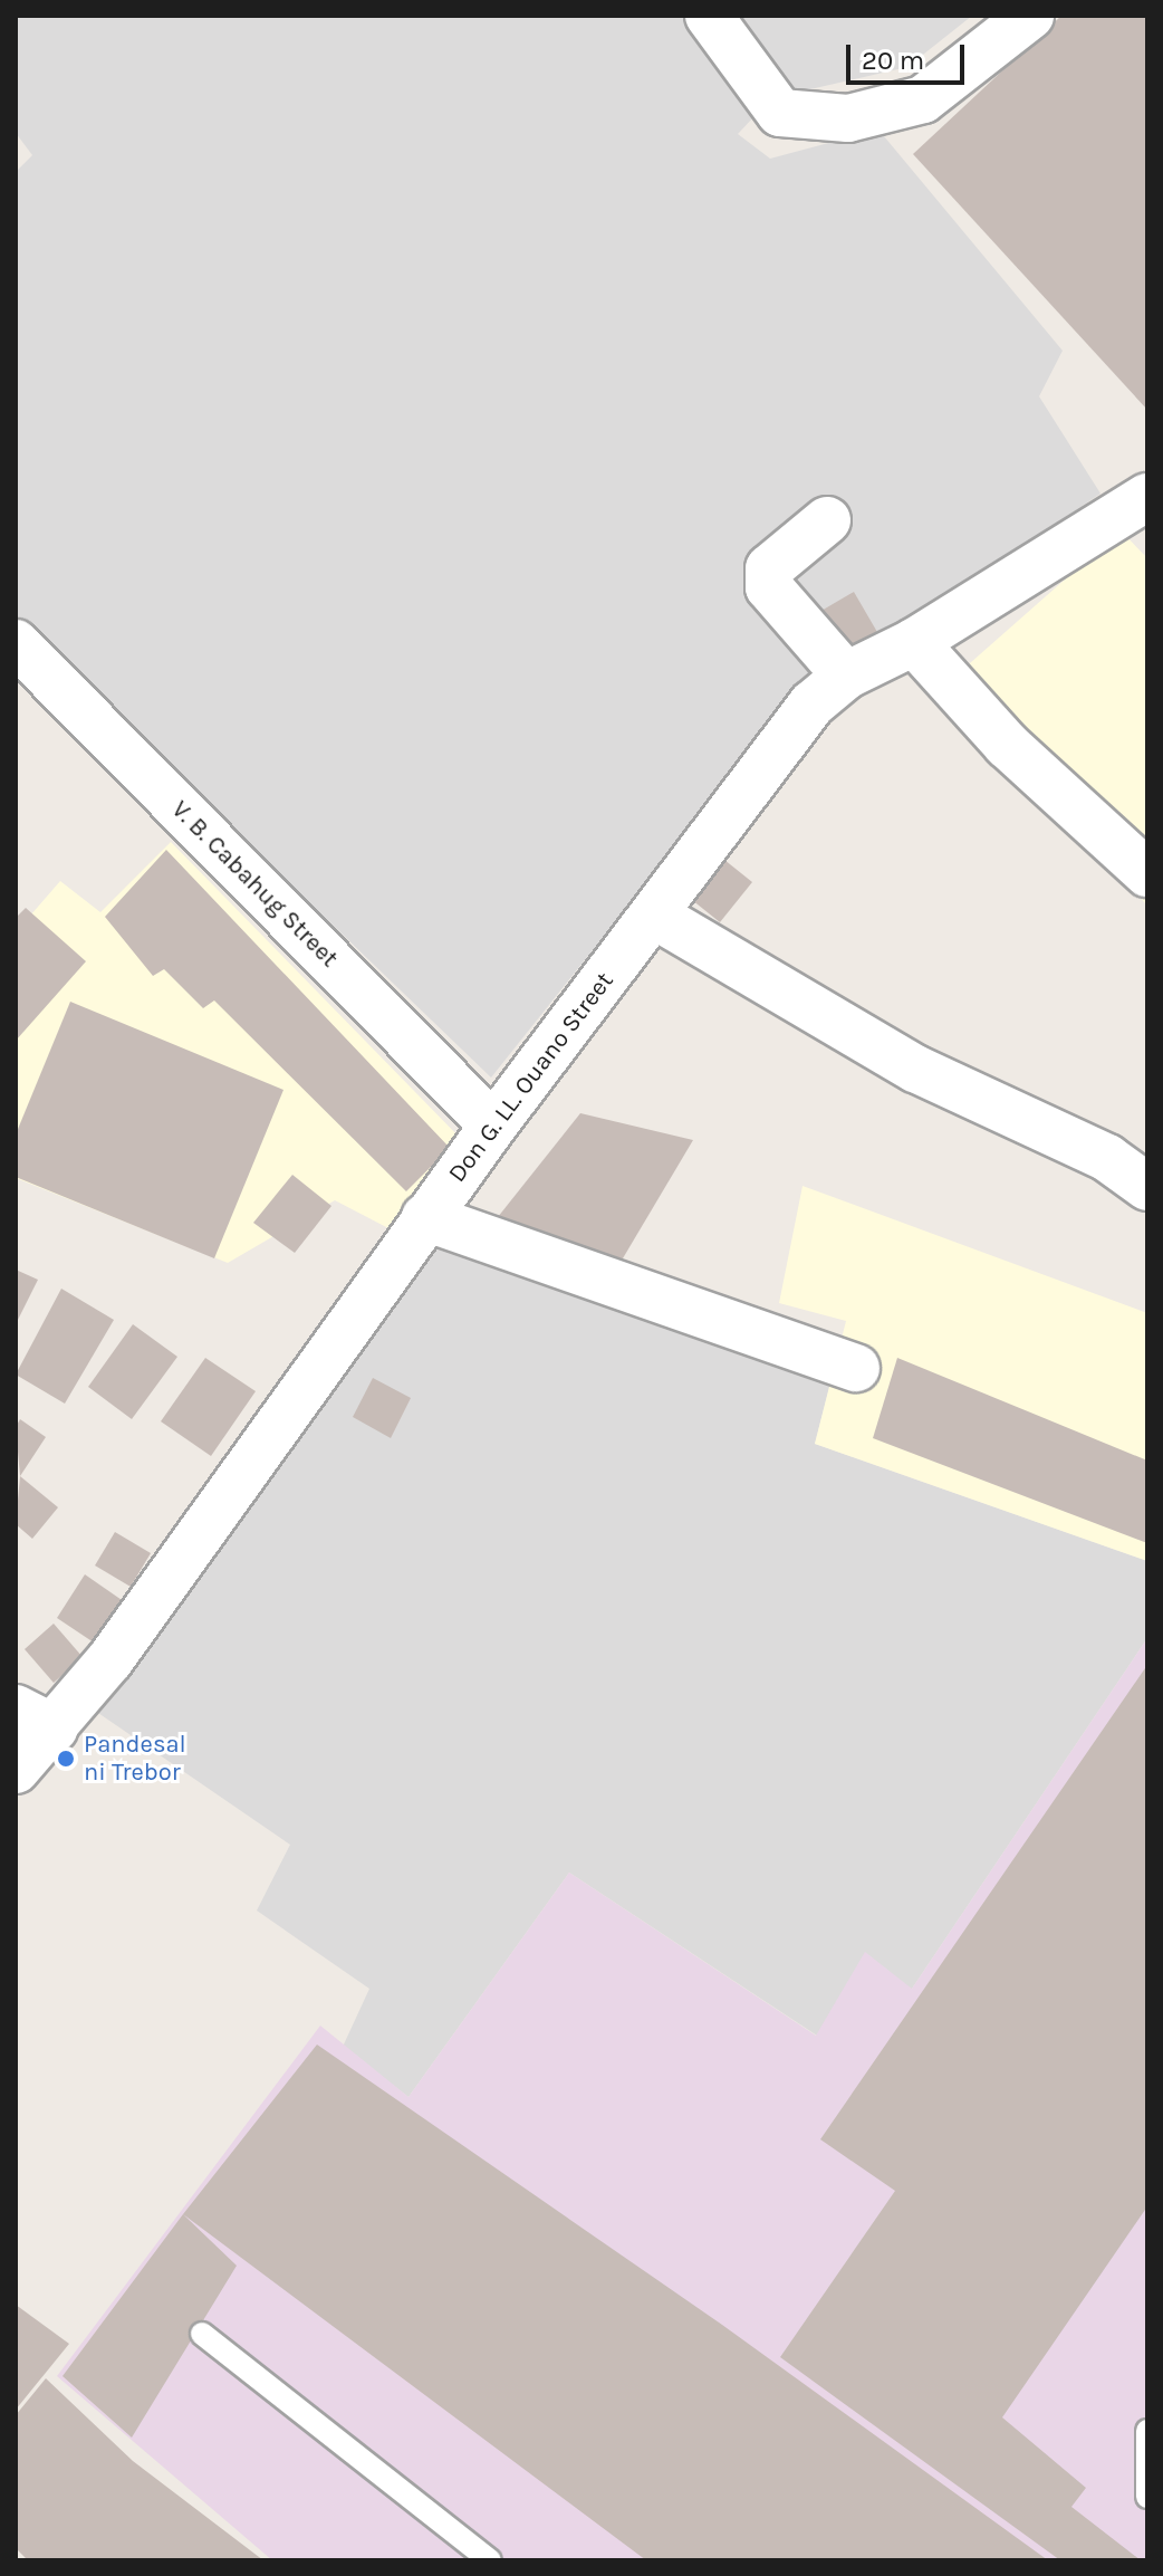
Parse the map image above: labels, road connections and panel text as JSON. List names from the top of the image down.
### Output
{
  "streets": {
    "street": ["V. B. Cabahug Street", "Don G. LL. Ouano Street"]
  },
  "crossings": [
    ["V. B. Cabahug Street", "Don G. LL. Ouano Street"]
  ],
  "places": ["Pandesal ni Trebor"],
  "scale_bar": "20 m"
}
